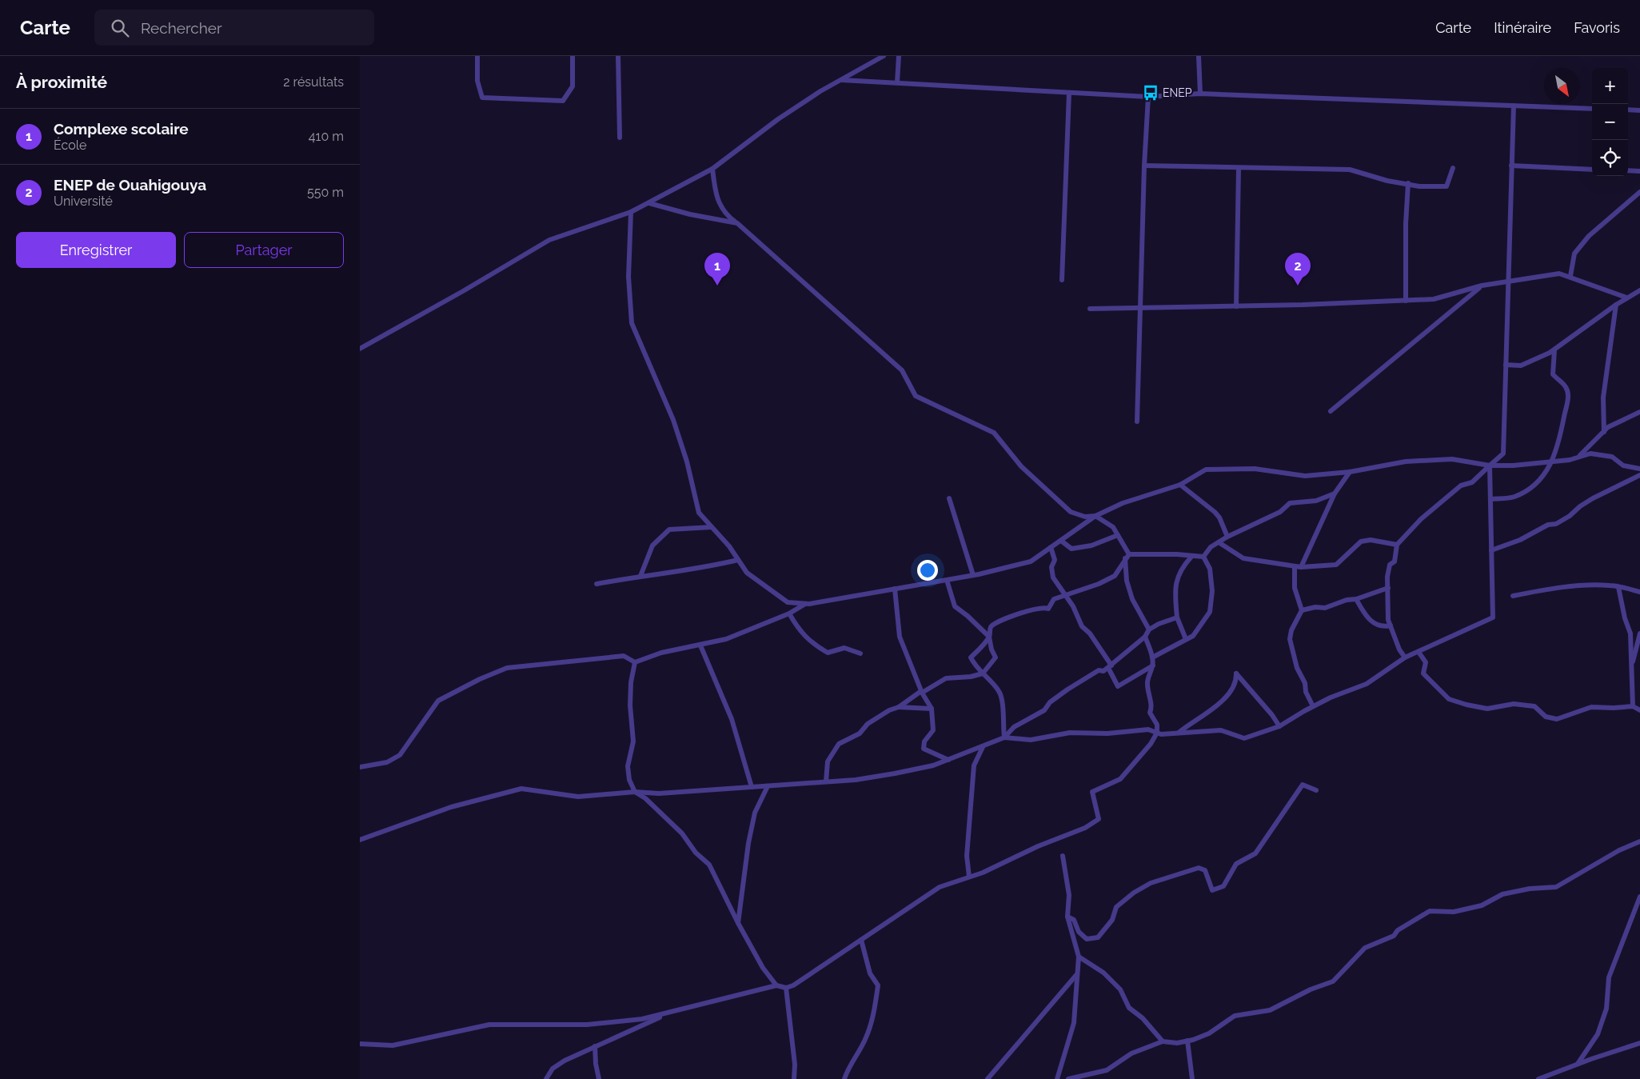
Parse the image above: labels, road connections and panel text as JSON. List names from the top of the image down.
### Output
{
  "places": {
    "bus stop": ["ENEP"]
  },
  "north": "bottom right",
  "page": {
    "header": "Carte",
    "search": "Rechercher",
    "nav": ["Carte", "Itinéraire", "Favoris"],
    "heading": ["À proximité", "2 résultats"],
    "map_buttons": ["+", "−"],
    "list": [
      {
        "mark": "1",
        "name": "Complexe scolaire",
        "note": "École",
        "value": "410 m"
      },
      {
        "mark": "2",
        "name": "ENEP de Ouahigouya",
        "note": "Université",
        "value": "550 m"
      }
    ],
    "buttons": ["Enregistrer", "Partager"],
    "pins": ["1", "2"]
  }
}
